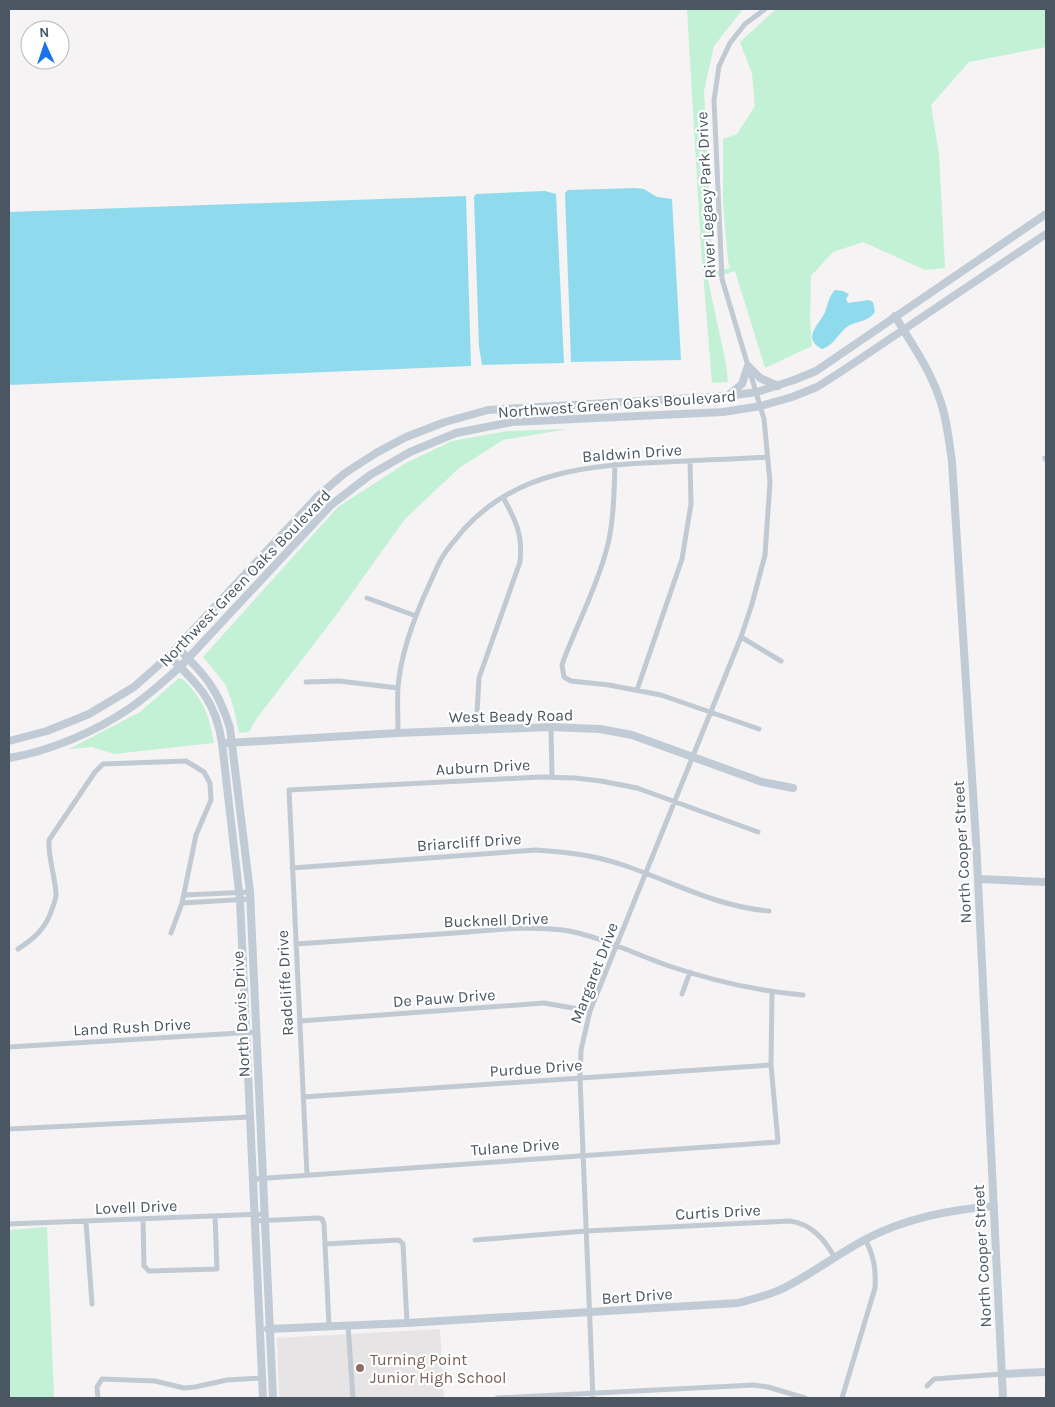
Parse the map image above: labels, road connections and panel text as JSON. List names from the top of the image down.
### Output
{
  "streets": {
    "main road": [
      "Northwest Green Oaks Boulevard",
      "West Beady Road",
      "North Cooper Street",
      "North Davis Drive",
      "Bert Drive"
    ],
    "street": [
      "River Legacy Park Drive",
      "Baldwin Drive",
      "Auburn Drive",
      "Briarcliff Drive",
      "Bucknell Drive",
      "Margaret Drive",
      "Radcliffe Drive",
      "De Pauw Drive",
      "Land Rush Drive",
      "Purdue Drive",
      "Tulane Drive",
      "Lovell Drive",
      "Curtis Drive"
    ]
  },
  "crossings": [
    ["River Legacy Park Drive", "Northwest Green Oaks Boulevard"],
    ["River Legacy Park Drive", "Margaret Drive"],
    ["Northwest Green Oaks Boulevard", "North Cooper Street"],
    ["Northwest Green Oaks Boulevard", "Margaret Drive"],
    ["Northwest Green Oaks Boulevard", "North Davis Drive"],
    ["Baldwin Drive", "West Beady Road"],
    ["Baldwin Drive", "Margaret Drive"],
    ["West Beady Road", "Margaret Drive"],
    ["West Beady Road", "North Davis Drive"],
    ["Auburn Drive", "Margaret Drive"],
    ["Auburn Drive", "Radcliffe Drive"],
    ["Briarcliff Drive", "Margaret Drive"],
    ["Briarcliff Drive", "Radcliffe Drive"],
    ["North Cooper Street", "Bert Drive"],
    ["Bucknell Drive", "Margaret Drive"],
    ["Bucknell Drive", "Radcliffe Drive"],
    ["Margaret Drive", "De Pauw Drive"],
    ["Margaret Drive", "Purdue Drive"],
    ["Margaret Drive", "Tulane Drive"],
    ["Margaret Drive", "Curtis Drive"],
    ["Margaret Drive", "Bert Drive"],
    ["Radcliffe Drive", "De Pauw Drive"],
    ["Radcliffe Drive", "Purdue Drive"],
    ["Radcliffe Drive", "Tulane Drive"],
    ["North Davis Drive", "Land Rush Drive"],
    ["North Davis Drive", "Tulane Drive"],
    ["North Davis Drive", "Lovell Drive"],
    ["North Davis Drive", "Bert Drive"],
    ["Purdue Drive", "Tulane Drive"],
    ["Lovell Drive", "Bert Drive"],
    ["Curtis Drive", "Bert Drive"]
  ],
  "places": ["Turning Point Junior High School"],
  "north": "top"
}
